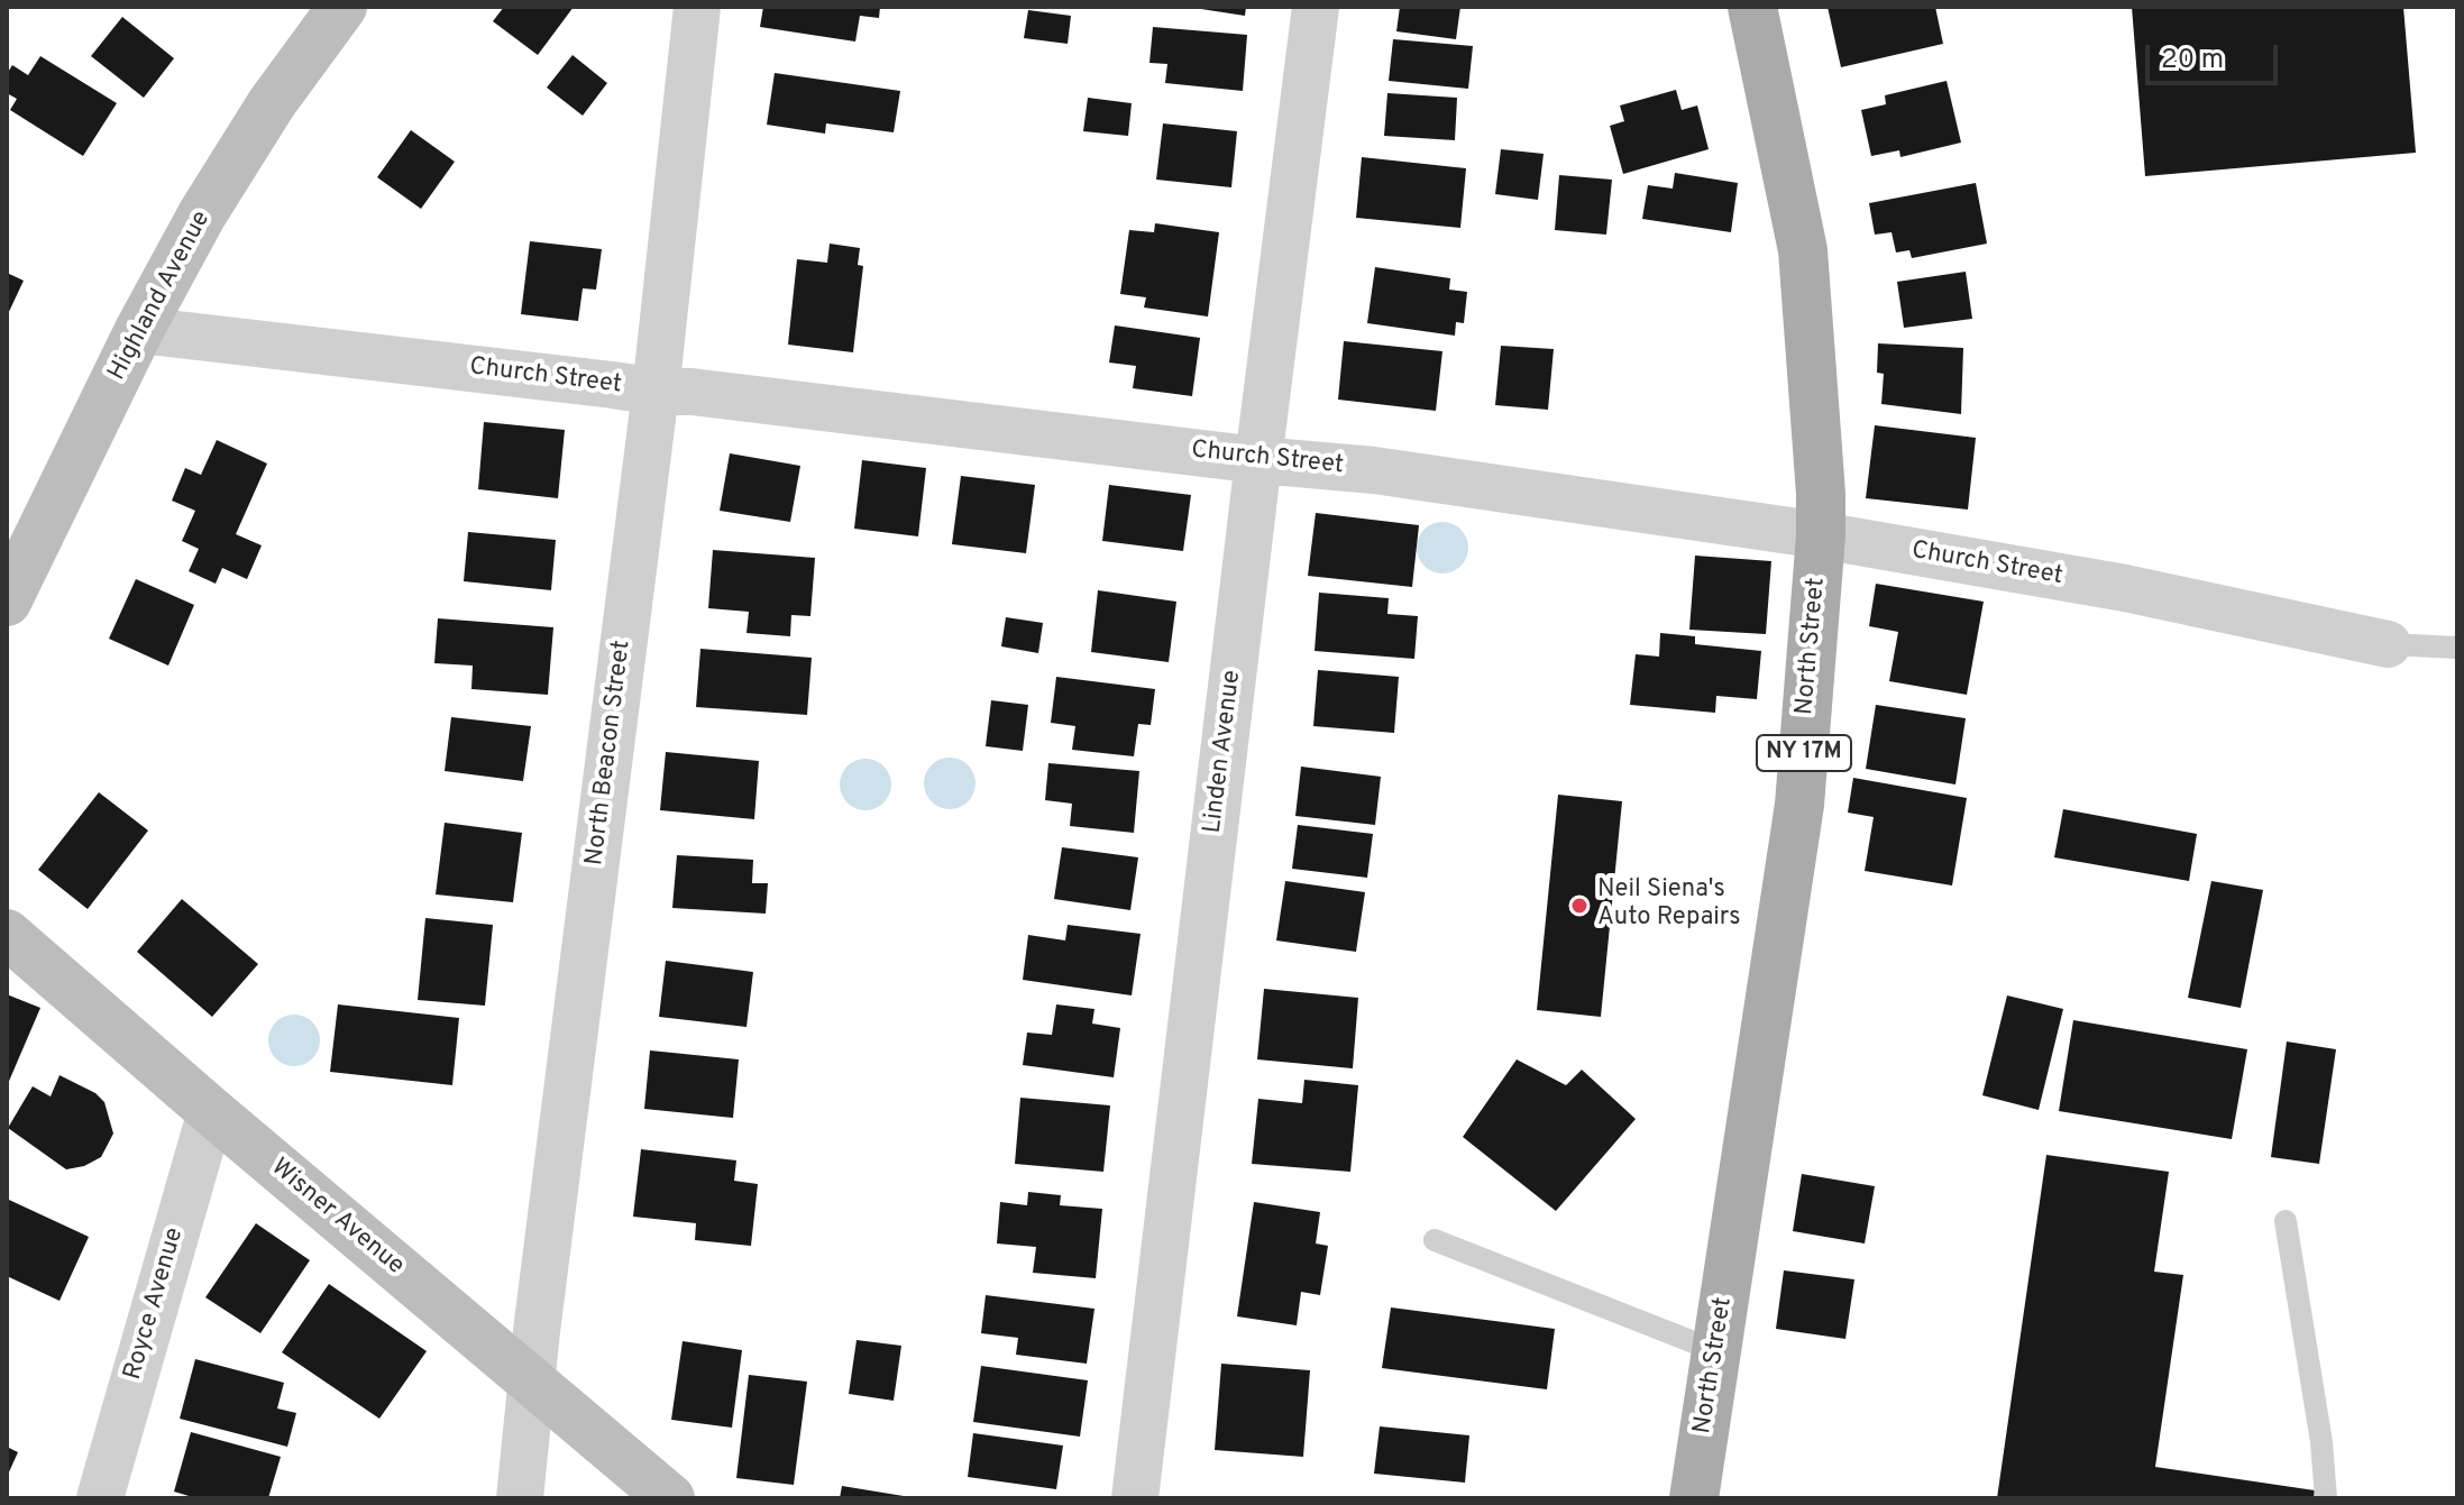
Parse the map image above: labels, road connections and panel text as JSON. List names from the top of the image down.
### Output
{
  "streets": {
    "main road": ["North Street", "NY 17M"],
    "street": [
      "Highland Avenue",
      "Church Street",
      "Linden Avenue",
      "North Beacon Street",
      "Wisner Avenue",
      "Royce Avenue"
    ]
  },
  "crossings": [
    ["Highland Avenue", "Church Street"],
    ["Church Street", "North Street"],
    ["Church Street", "Linden Avenue"],
    ["Church Street", "North Beacon Street"],
    ["North Beacon Street", "Wisner Avenue"],
    ["Wisner Avenue", "Royce Avenue"]
  ],
  "places": ["Neil Siena's Auto Repairs"],
  "scale_bar": "20 m"
}
